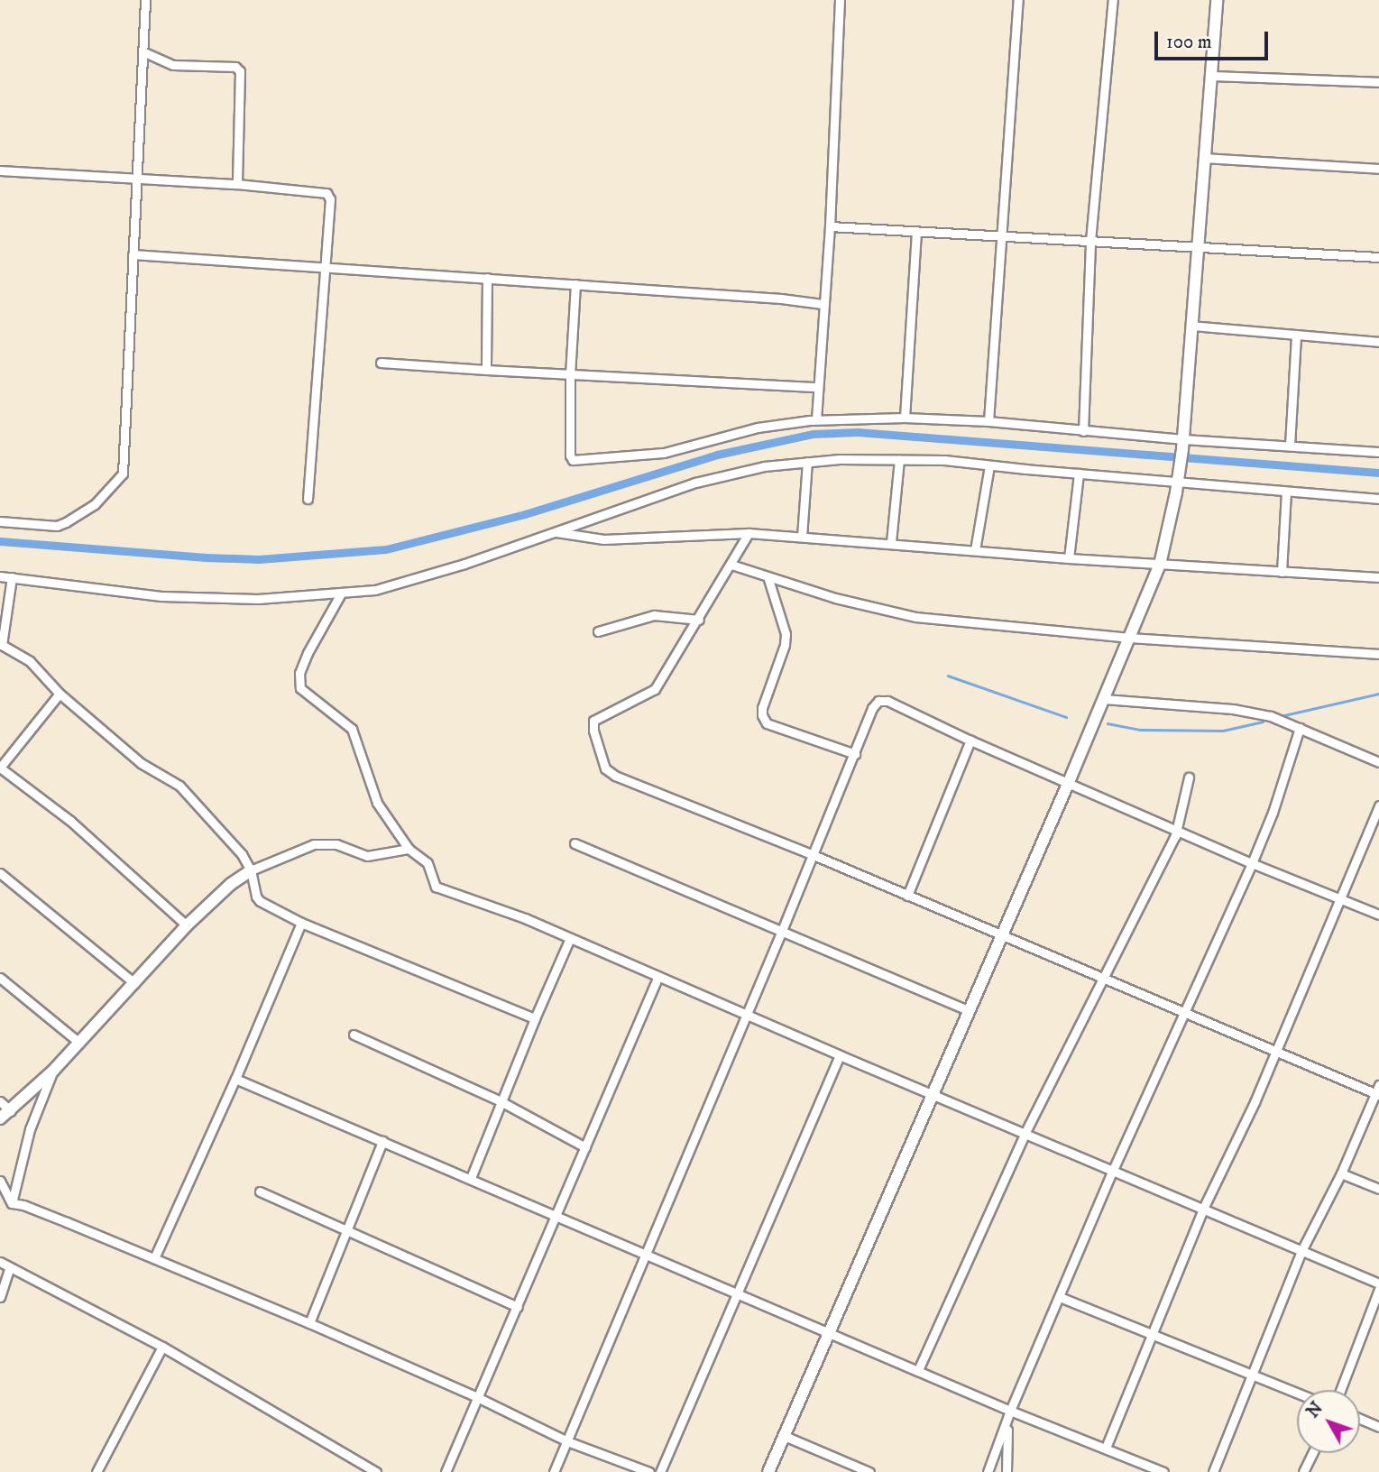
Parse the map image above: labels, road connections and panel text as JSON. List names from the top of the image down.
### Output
{
  "scale_bar": "100 m",
  "north": "top left"
}
